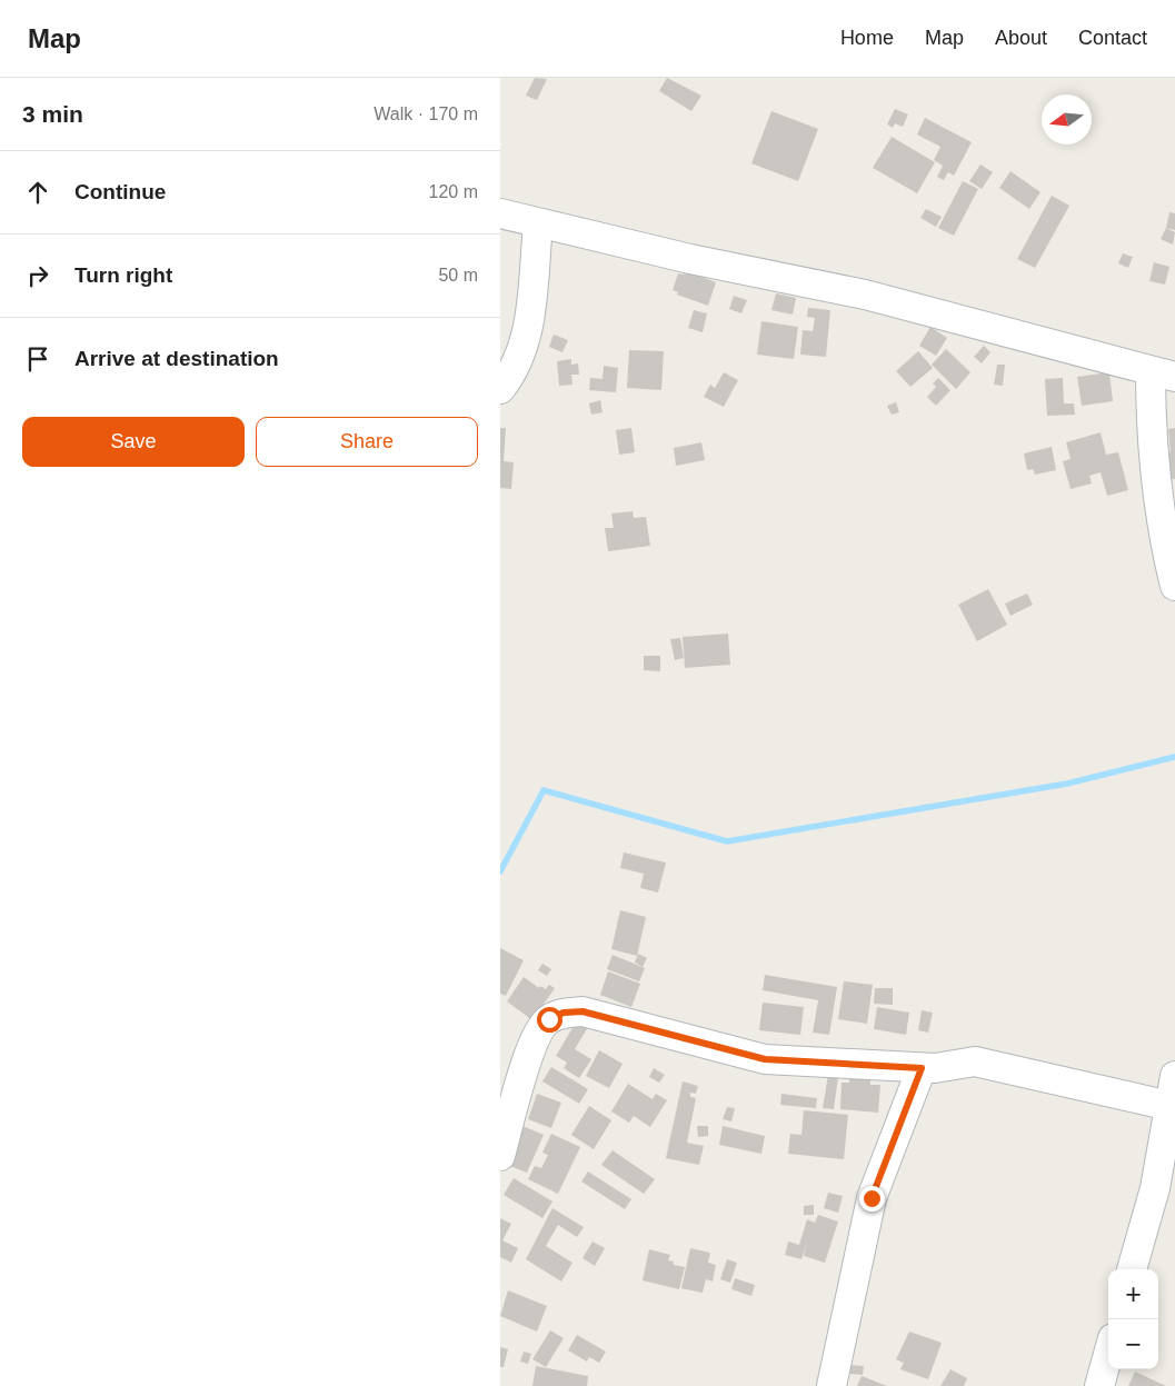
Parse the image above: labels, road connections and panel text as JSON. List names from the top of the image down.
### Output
{
  "north": "left",
  "page": {
    "header": "Map",
    "nav": [
      "Home",
      "Map",
      "About",
      "Contact"
    ],
    "heading": ["3 min", "Walk · 170 m"],
    "list": [
      ["Continue", "120 m"],
      ["Turn right", "50 m"],
      "Arrive at destination"
    ],
    "buttons": ["Save", "Share"],
    "map_buttons": ["+", "−"]
  }
}
